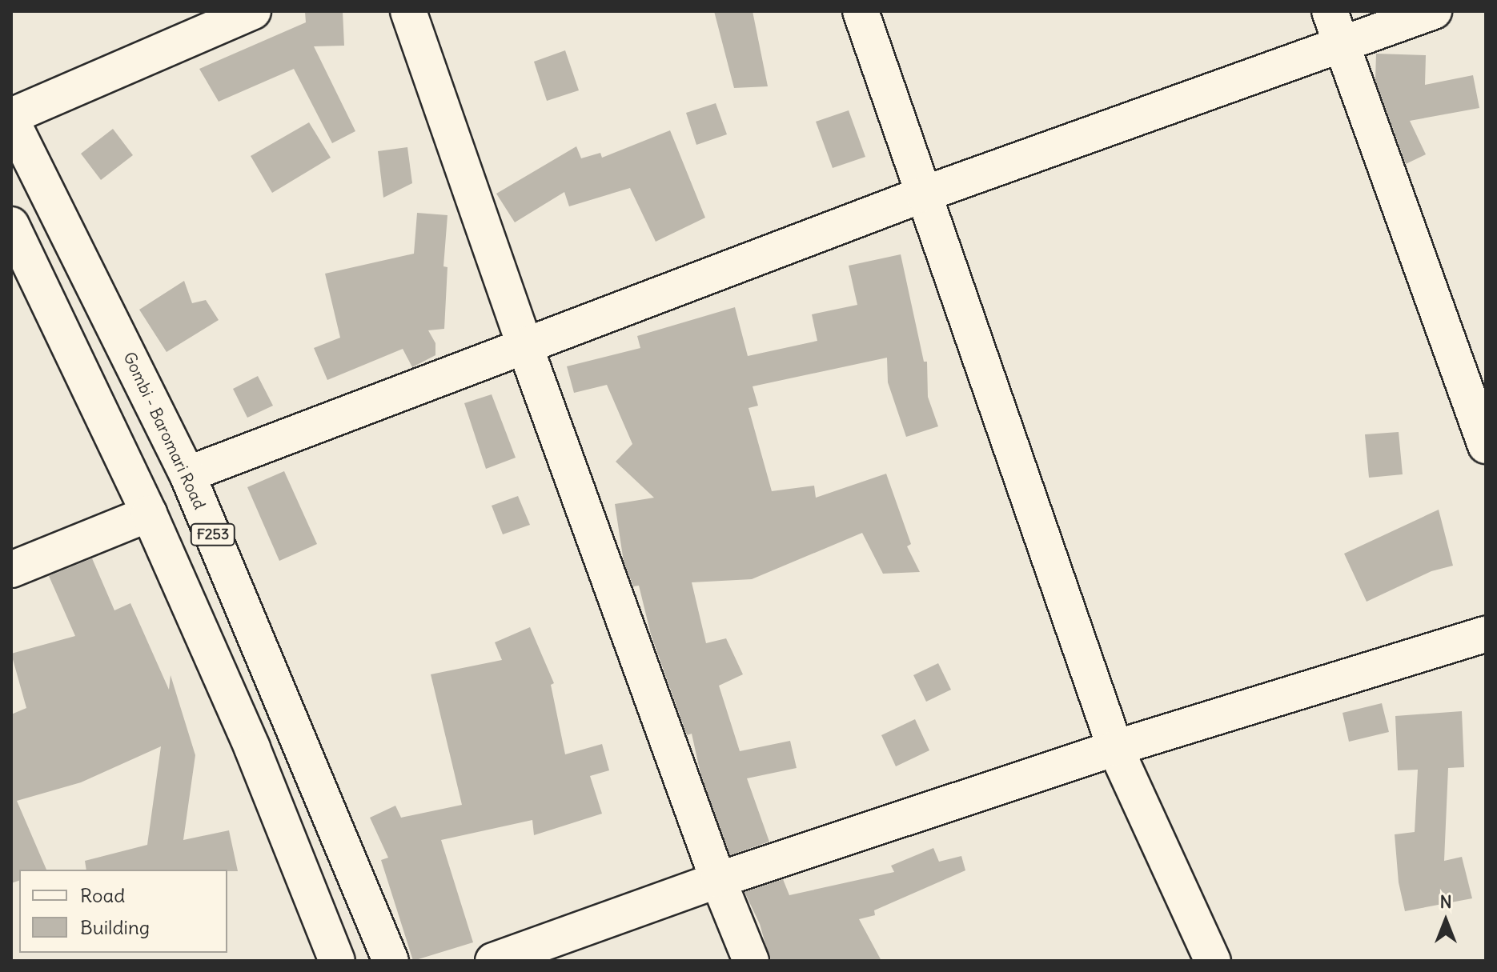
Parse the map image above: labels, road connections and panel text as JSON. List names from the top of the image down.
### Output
{
  "streets": {
    "street": ["Gombi - Baromari Road", "F253"]
  },
  "legend": ["Road", "Building"],
  "north": "top"
}
